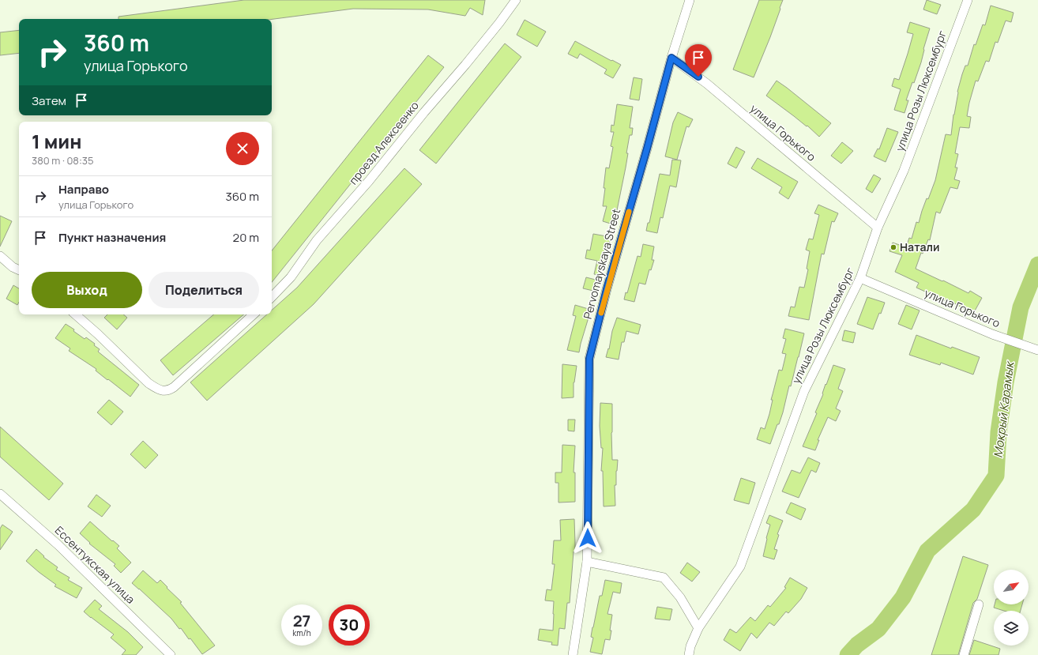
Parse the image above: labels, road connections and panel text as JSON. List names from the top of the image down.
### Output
{
  "streets": {
    "street": [
      "улица Розы Люксембург",
      "улица Горького",
      "проезд Алексеенко",
      "Pervomayskaya Street",
      "Ессентукская улица"
    ]
  },
  "crossings": [
    ["улица Розы Люксембург", "улица Горького"],
    ["улица Горького", "Pervomayskaya Street"]
  ],
  "water": ["Мокрый Карамык"],
  "places": ["Натали"],
  "north": "top right",
  "page": {
    "turn": ["360 m", "улица Горького"],
    "then": "Затем",
    "heading": ["1 мин", "380 m · 08:35"],
    "list": [
      {
        "name": "Направо",
        "note": "улица Горького",
        "value": "360 m"
      },
      {
        "name": "Пункт назначения",
        "value": "20 m"
      }
    ],
    "buttons": ["Выход", "Поделиться"],
    "speed": "27 km/h",
    "limit": "30"
  }
}
